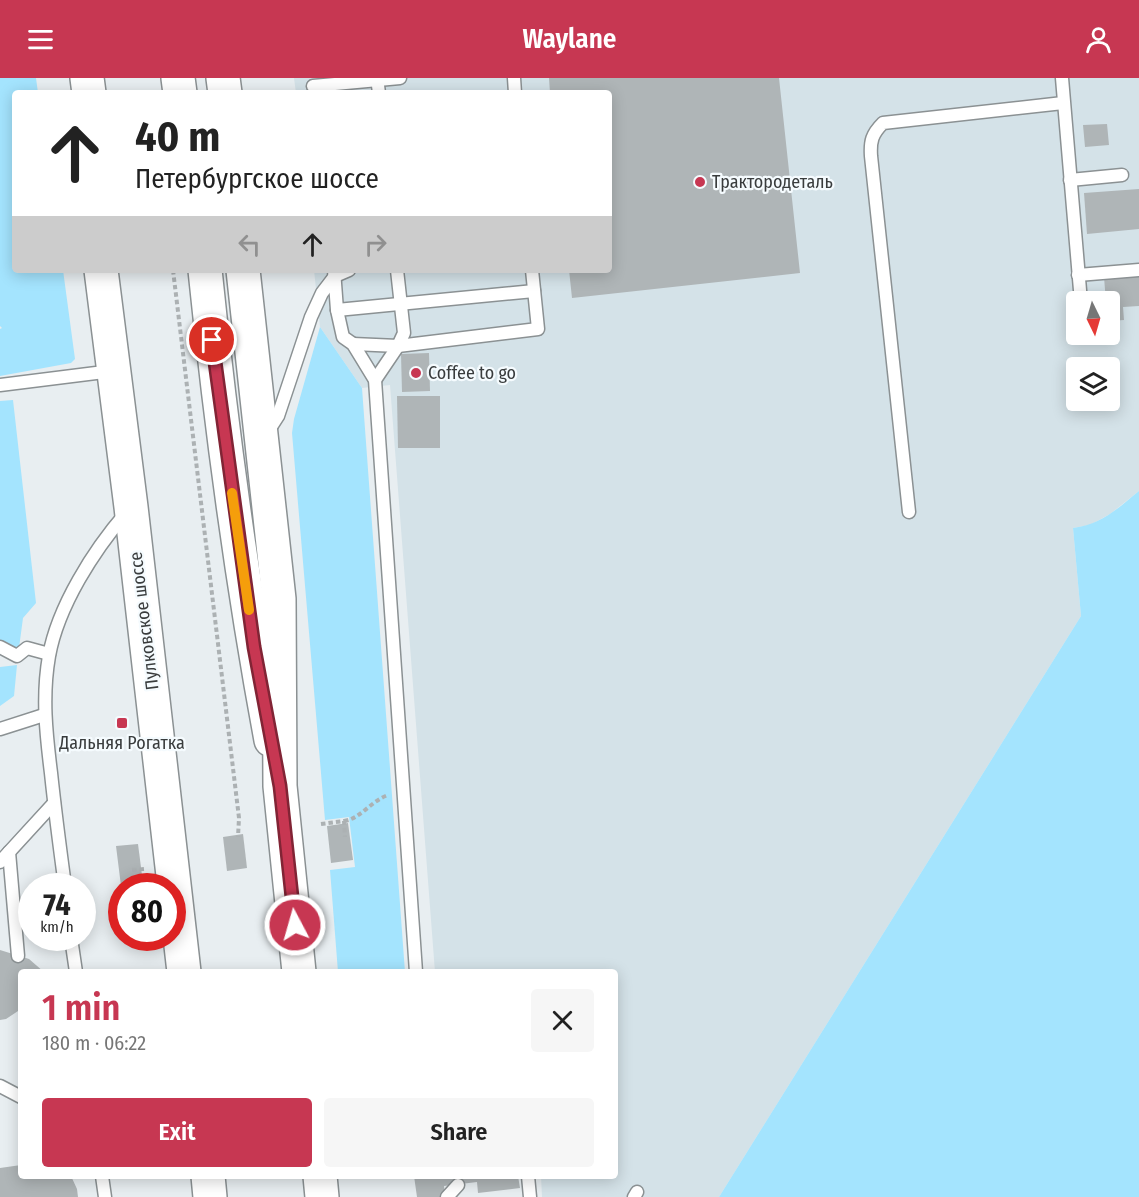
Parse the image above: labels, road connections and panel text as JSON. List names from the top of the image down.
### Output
{
  "streets": {
    "main road": ["Пулковское шоссе"]
  },
  "places": {
    "other": ["Трактородеталь", "Coffee to go"],
    "transit": ["Дальняя Рогатка"]
  },
  "north": "bottom",
  "page": {
    "header": "Waylane",
    "turn": ["40 m", "Петербургское шоссе"],
    "speed": "74 km/h",
    "limit": "80",
    "heading": ["1 min", "180 m · 06:22"],
    "buttons": ["Exit", "Share"]
  }
}
